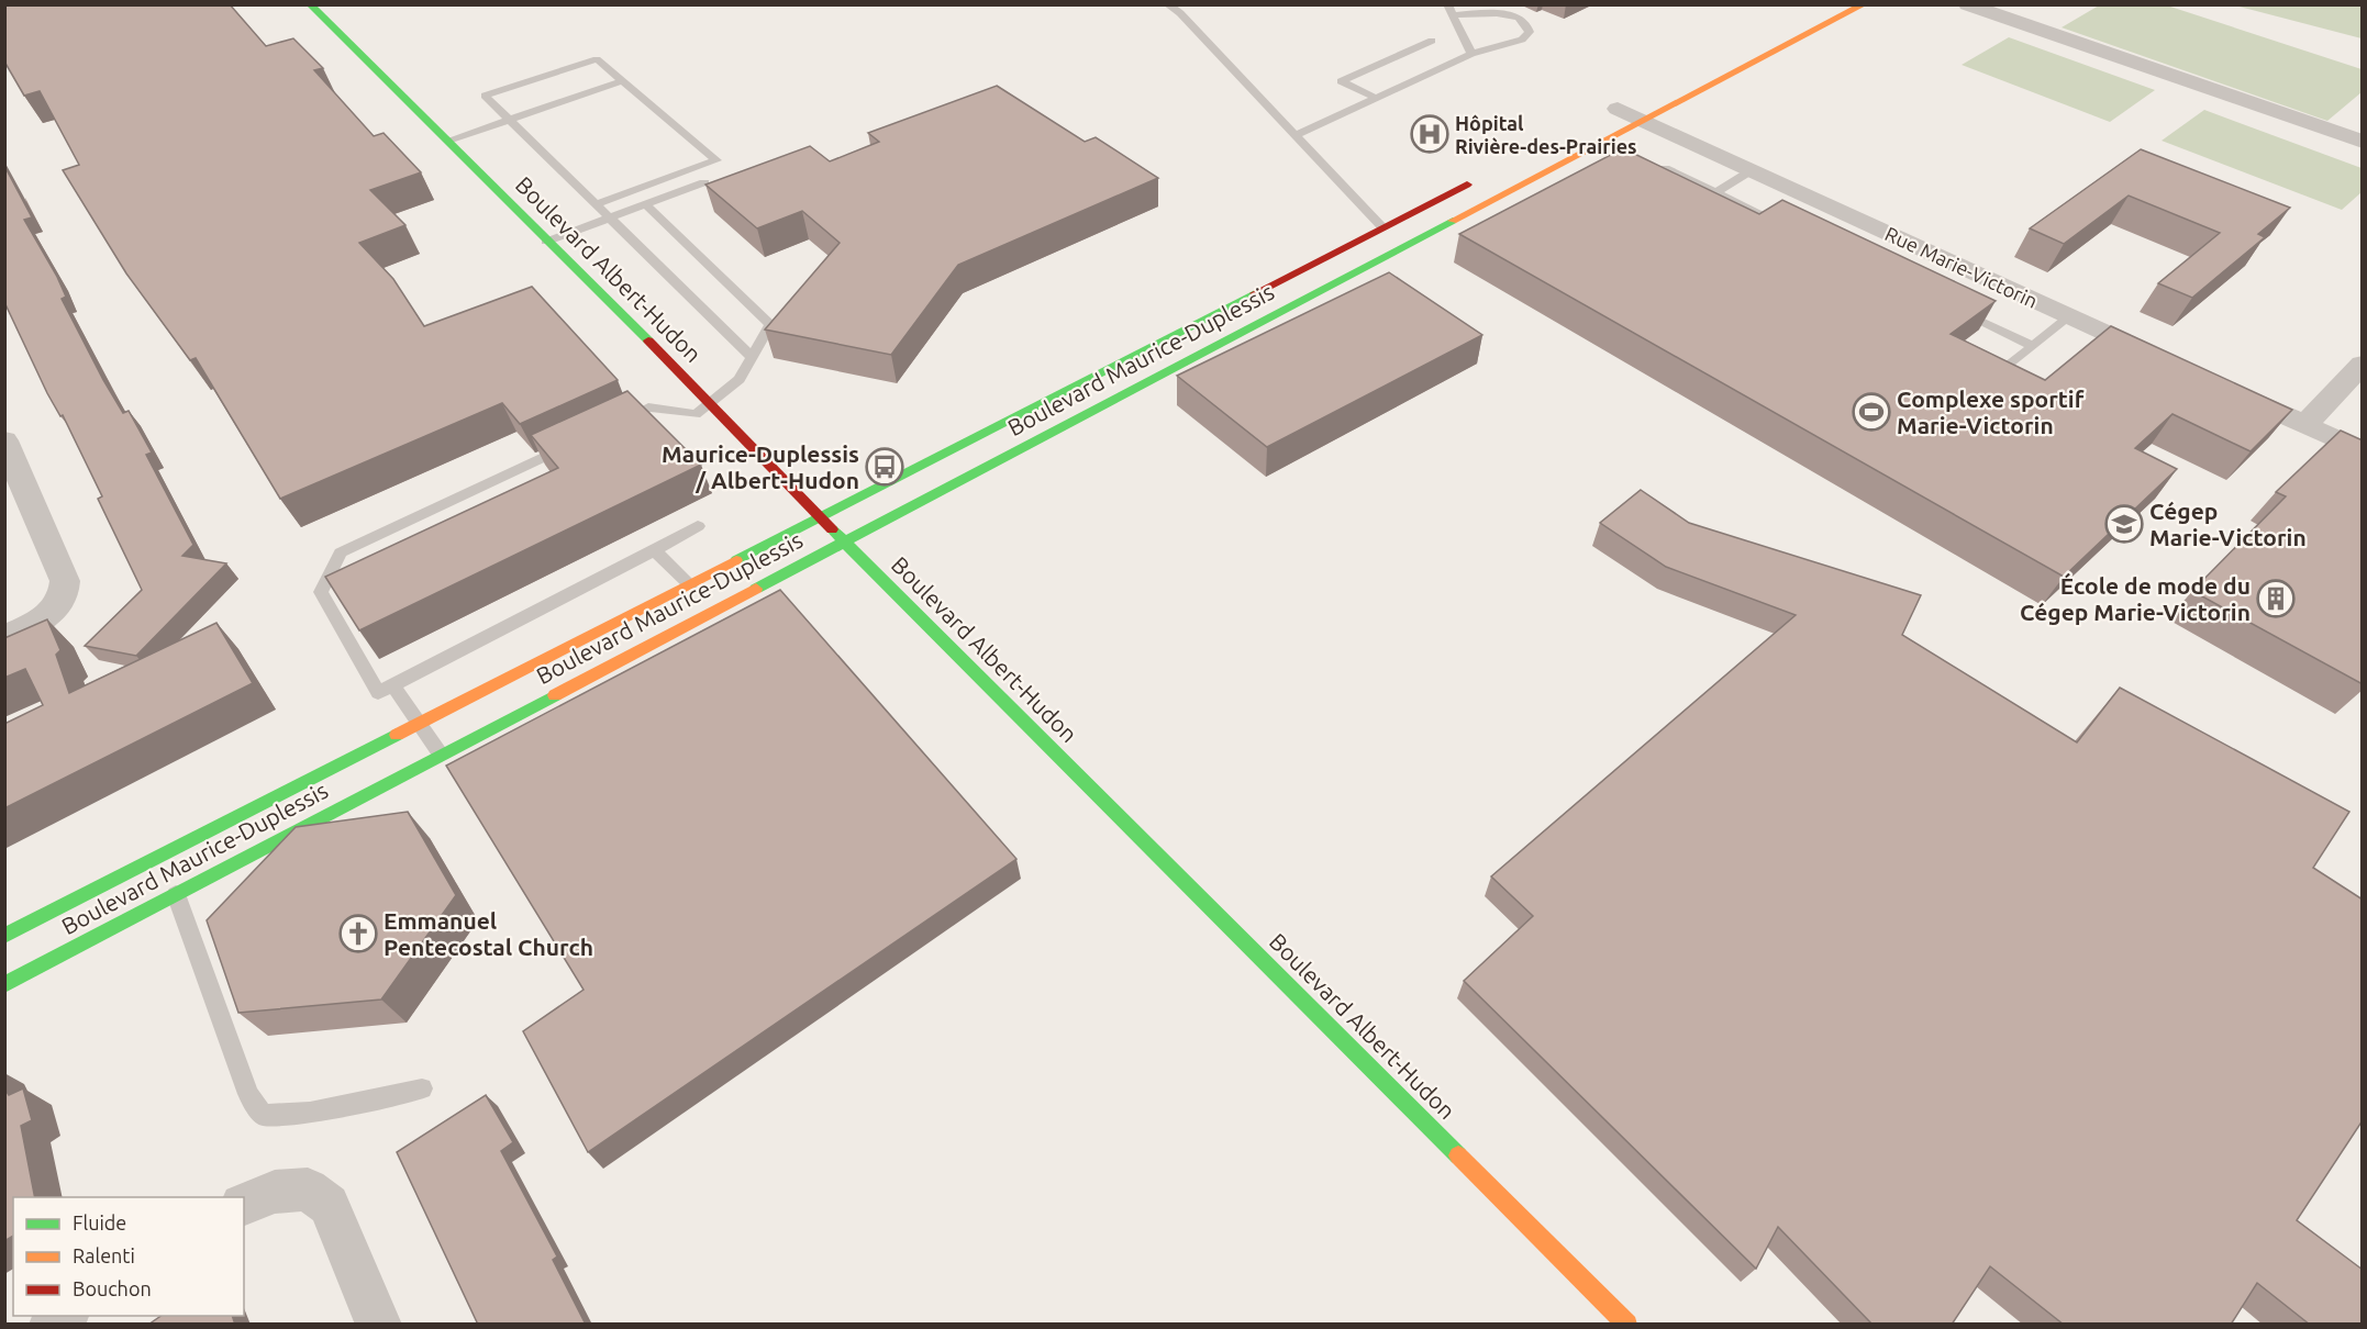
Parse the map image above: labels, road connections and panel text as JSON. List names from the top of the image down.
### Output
{
  "streets": {
    "street": ["Rue Marie-Victorin", "Boulevard Albert-Hudon", "Boulevard Maurice-Duplessis"]
  },
  "crossings": [
    ["Rue Marie-Victorin", "Boulevard Maurice-Duplessis"],
    ["Boulevard Albert-Hudon", "Boulevard Maurice-Duplessis"]
  ],
  "places": {
    "hospital": ["Hôpital Rivière-des-Prairies"],
    "sports": ["Complexe sportif Marie-Victorin"],
    "bus stop": ["Maurice-Duplessis / Albert-Hudon"],
    "school or university": ["Cégep Marie-Victorin"],
    "building": ["École de mode du Cégep Marie-Victorin"],
    "church": ["Emmanuel Pentecostal Church"]
  },
  "legend": ["Fluide", "Ralenti", "Bouchon"]
}
